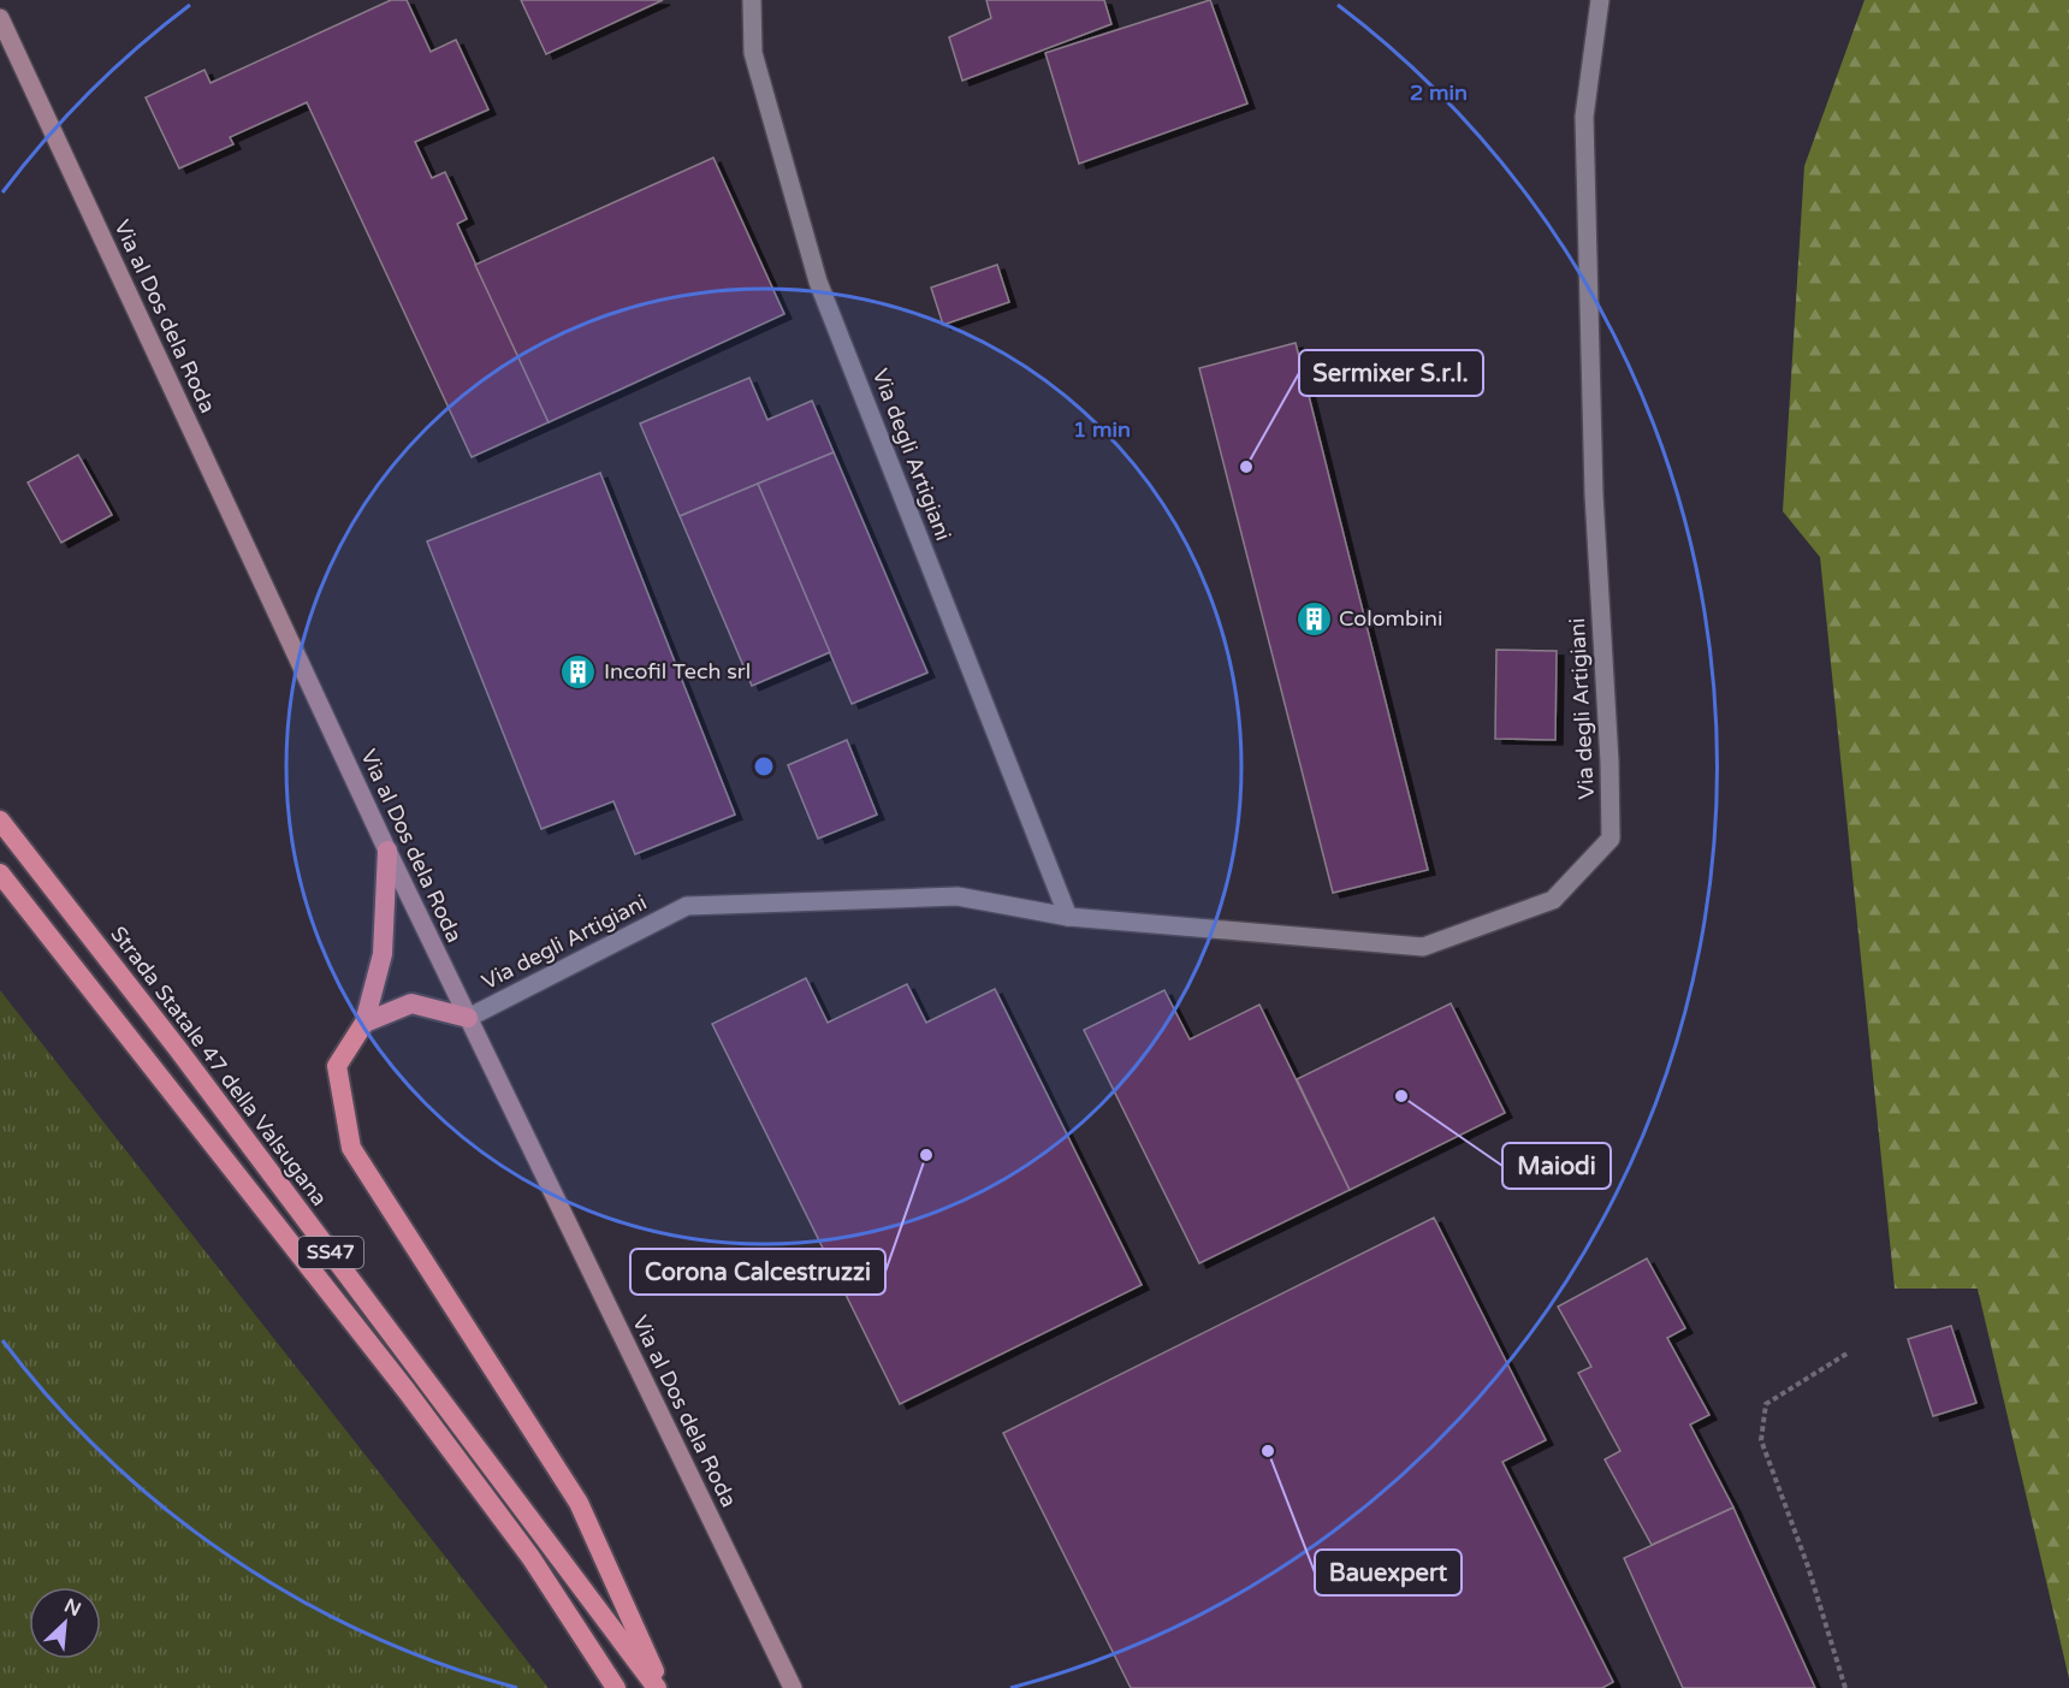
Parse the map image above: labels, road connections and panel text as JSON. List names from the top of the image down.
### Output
{
  "streets": {
    "highway": ["Strada Statale 47 della Valsugana", "SS47"],
    "main road": ["Via al Dos dela Roda"],
    "street": ["Via degli Artigiani"]
  },
  "crossings": [
    ["Via al Dos dela Roda", "Via degli Artigiani"]
  ],
  "places": {
    "other": [
      "Sermixer S.r.l.",
      "Maiodi",
      "Corona Calcestruzzi",
      "Bauexpert"
    ],
    "building": ["Colombini", "Incofil Tech srl"]
  },
  "north": "top right",
  "rings": ["2 min", "1 min"]
}
